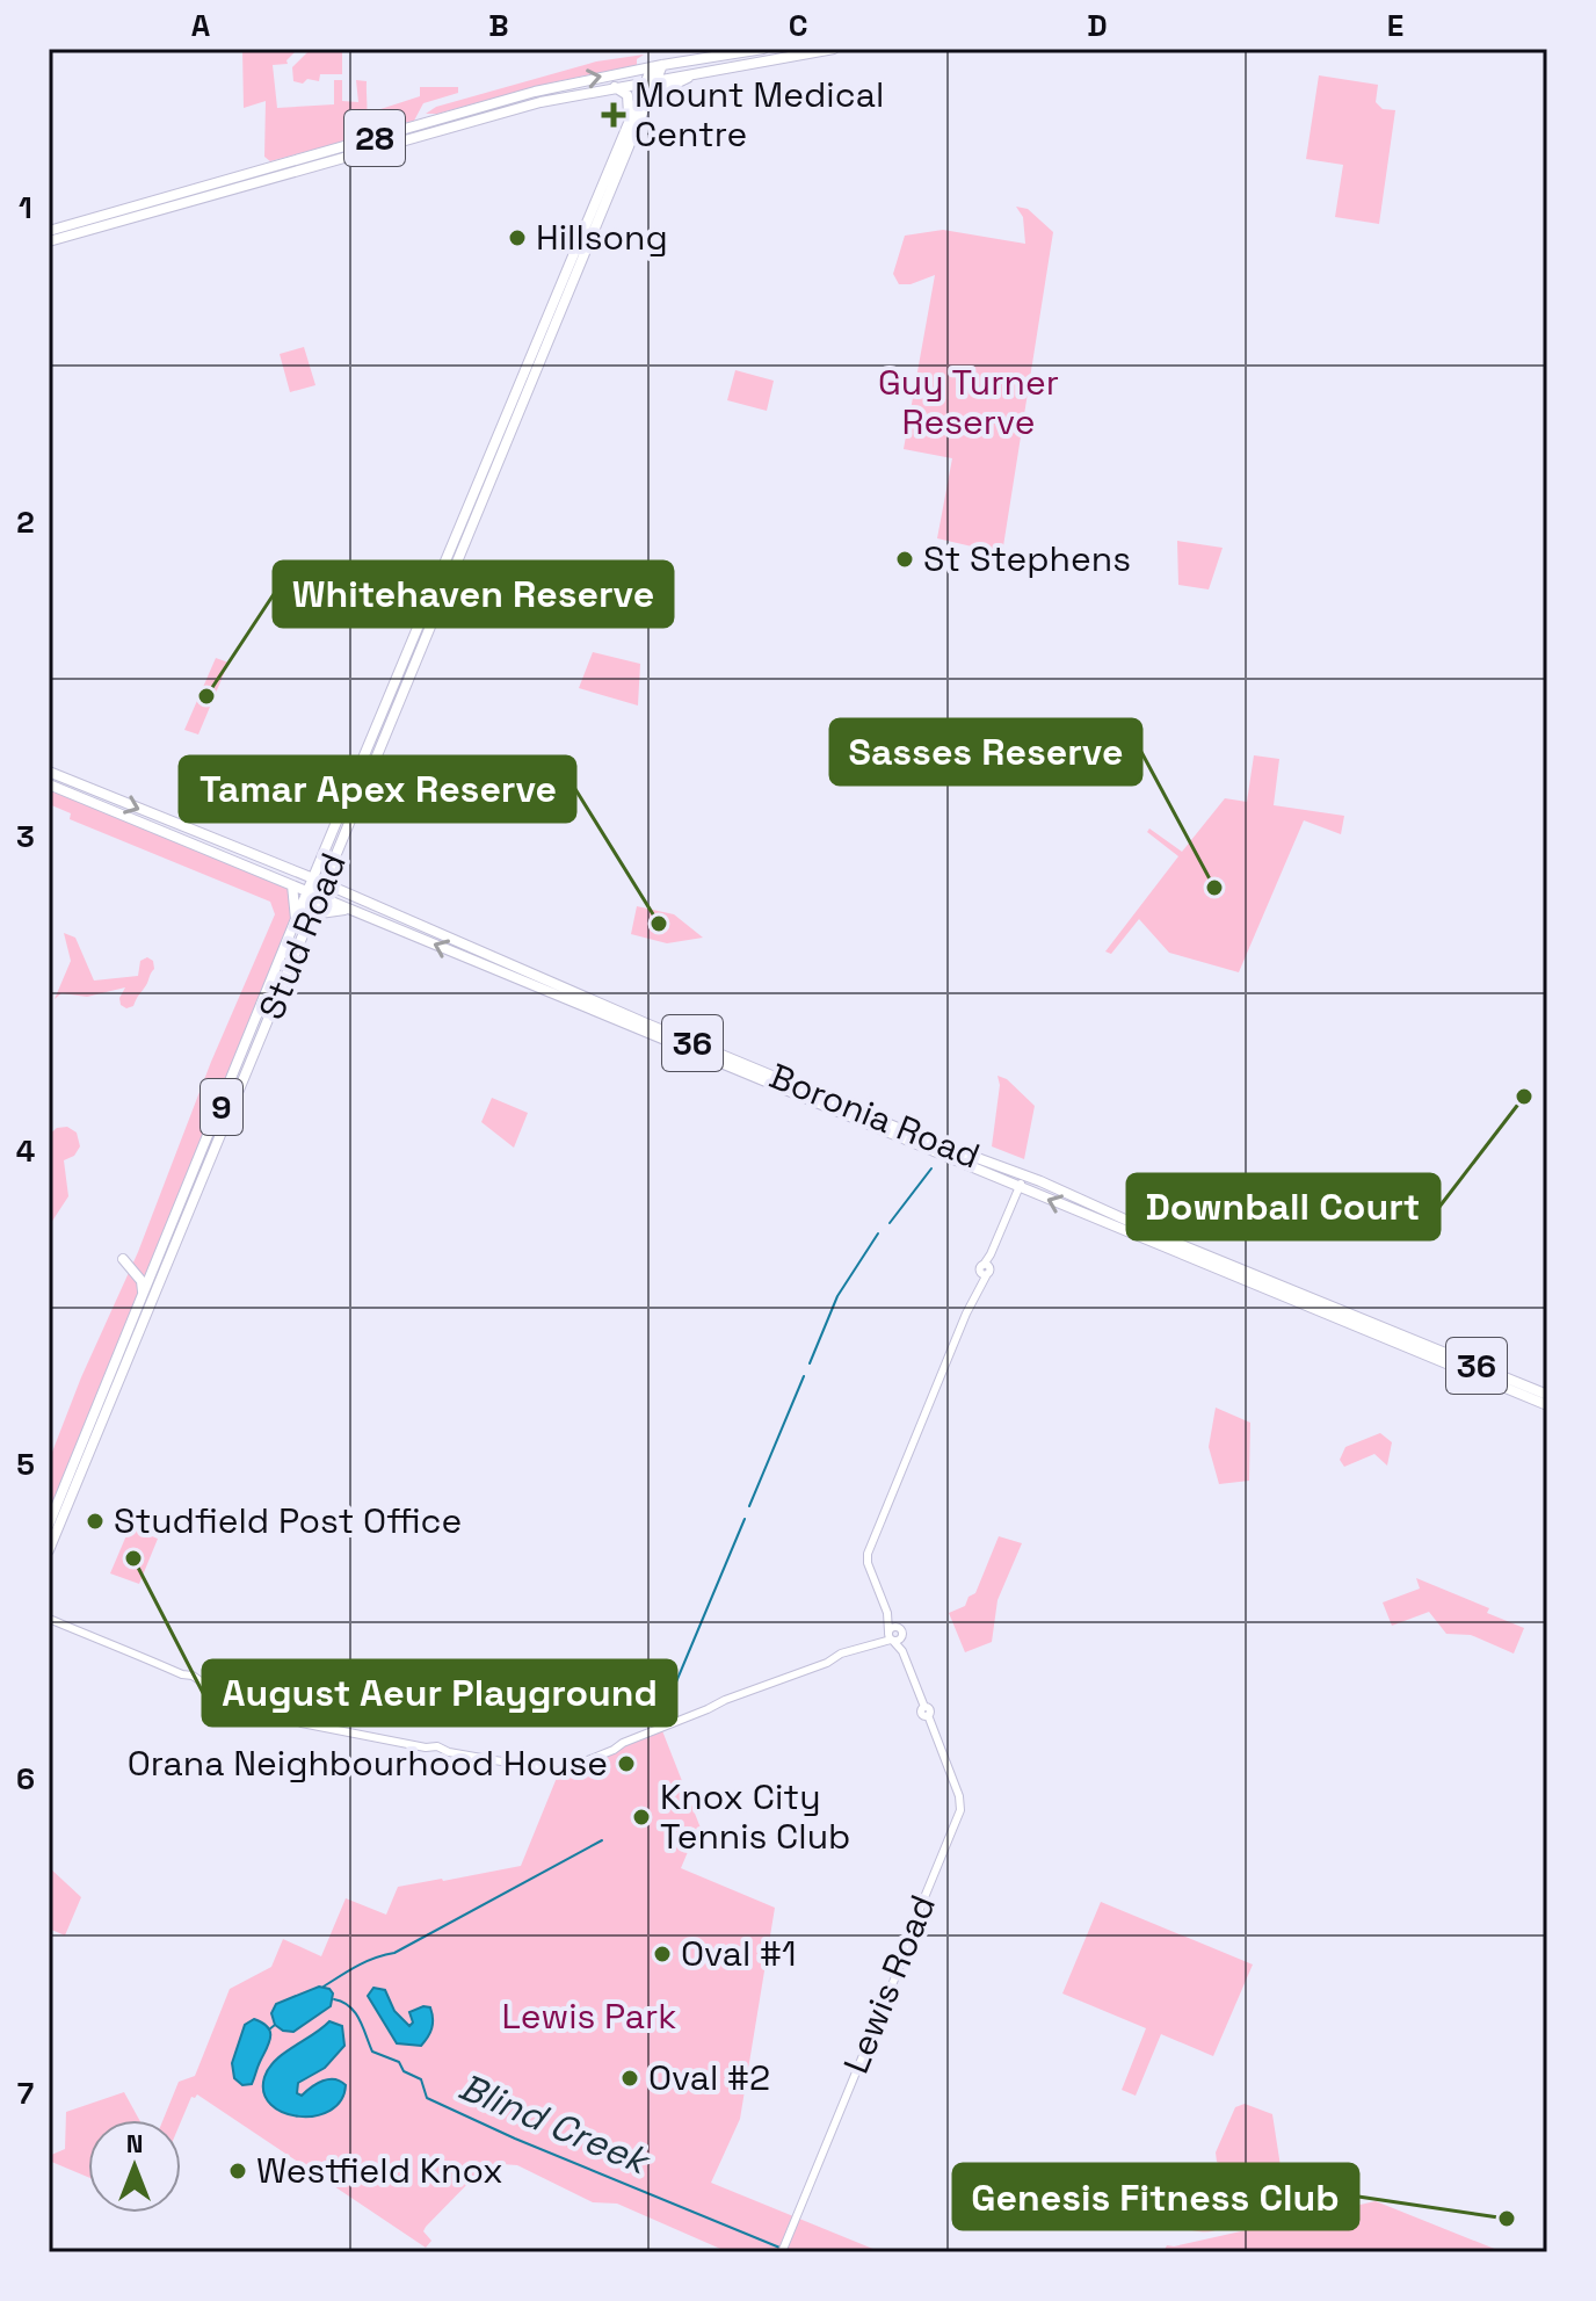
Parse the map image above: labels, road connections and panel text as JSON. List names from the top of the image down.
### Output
{
  "streets": {
    "main road": [
      "28",
      "Stud Road",
      "36",
      "9",
      "Boronia Road"
    ],
    "street": ["Lewis Road"]
  },
  "crossings": [
    ["28", "Stud Road"],
    ["Stud Road", "Boronia Road"]
  ],
  "water": ["Blind Creek"],
  "parks": ["Guy Turner Reserve", "Lewis Park"],
  "places": {
    "health": ["Mount Medical Centre"],
    "other": [
      "Hillsong",
      "St Stephens",
      "Whitehaven Reserve",
      "Sasses Reserve",
      "Tamar Apex Reserve",
      "Downball Court",
      "Studfield Post Office",
      "August Aeur Playground",
      "Orana Neighbourhood House",
      "Knox City Tennis Club",
      "Oval #1",
      "Oval #2",
      "Westfield Knox",
      "Genesis Fitness Club"
    ]
  },
  "north": "top",
  "grid": {
    "columns": [
      "A",
      "B",
      "C",
      "D",
      "E"
    ],
    "rows": [
      "1",
      "2",
      "3",
      "4",
      "5",
      "6",
      "7"
    ]
  }
}
